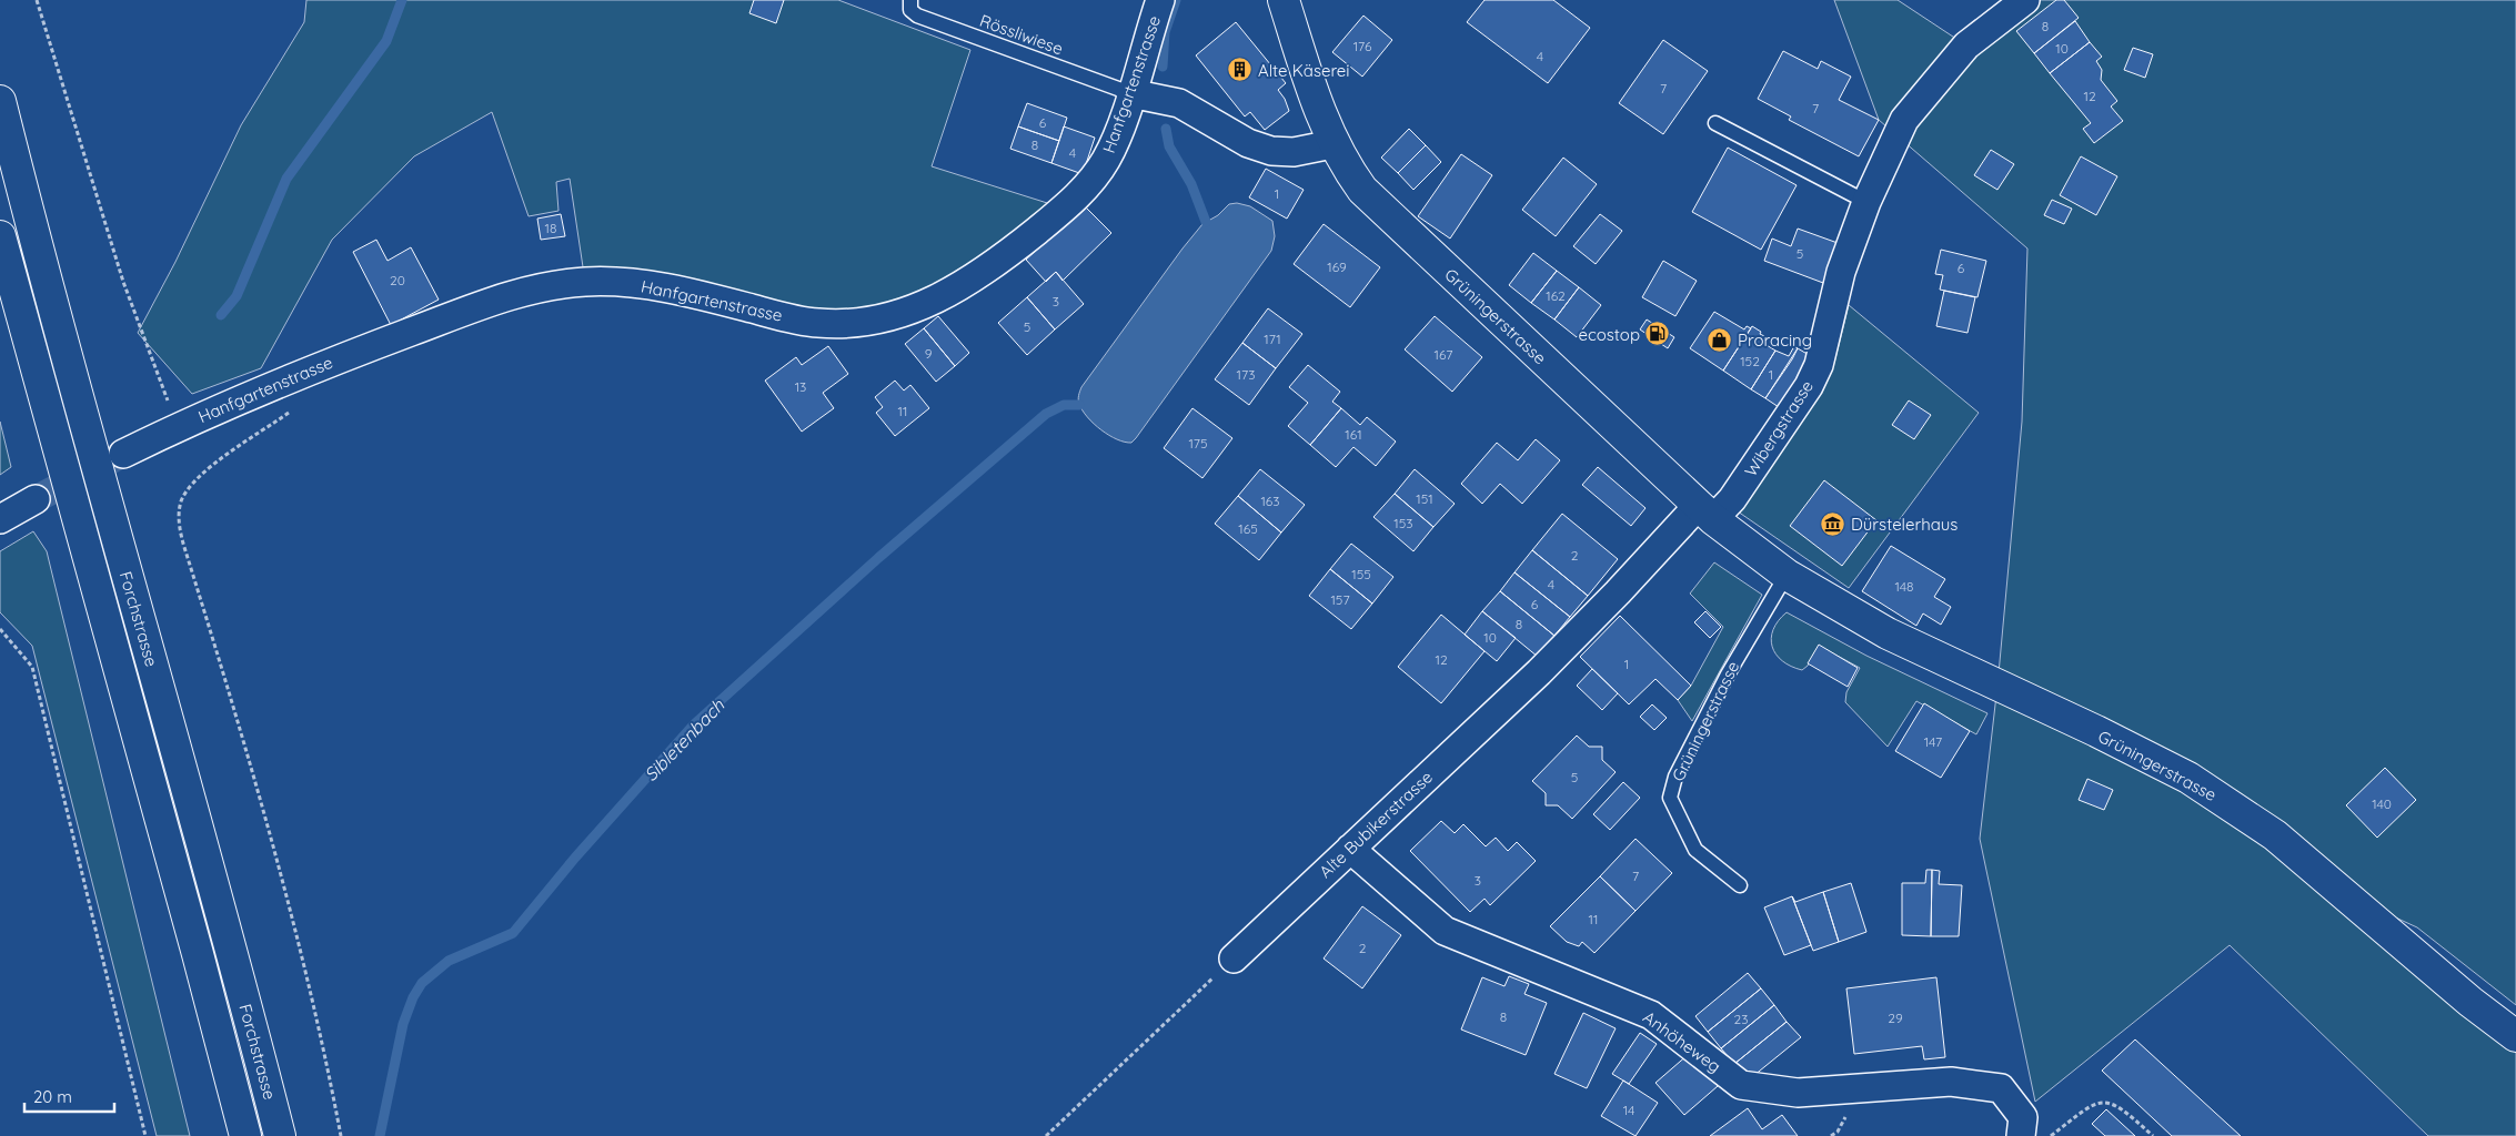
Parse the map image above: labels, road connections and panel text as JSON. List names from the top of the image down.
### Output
{
  "streets": {
    "main road": ["Grüningerstrasse", "Forchstrasse"],
    "street": [
      "Hanfgartenstrasse",
      "Wibergstrasse",
      "Alte Bubikerstrasse",
      "Anhöheweg"
    ],
    "lane": ["Rössliwiese"]
  },
  "crossings": [
    ["Rössliwiese", "Hanfgartenstrasse"],
    ["Grüningerstrasse", "Wibergstrasse"],
    ["Grüningerstrasse", "Alte Bubikerstrasse"],
    ["Wibergstrasse", "Alte Bubikerstrasse"],
    ["Alte Bubikerstrasse", "Anhöheweg"]
  ],
  "water": ["Sibletenbach"],
  "places": {
    "building": ["Alte Käserei"],
    "fuel station": ["ecostop"],
    "shop": ["Proracing"],
    "museum": ["Dürstelerhaus"]
  },
  "house_numbers": [
    "8",
    "176",
    "10",
    "4",
    "7",
    "12",
    "7",
    "6",
    "8",
    "4",
    "1",
    "18",
    "5",
    "169",
    "6",
    "20",
    "162",
    "3",
    "5",
    "171",
    "9",
    "167",
    "152",
    "173",
    "1",
    "13",
    "11",
    "161",
    "175",
    "151",
    "163",
    "153",
    "165",
    "2",
    "155",
    "4",
    "148",
    "157",
    "6",
    "8",
    "10",
    "12",
    "1",
    "147",
    "5",
    "140",
    "7",
    "3",
    "11",
    "2",
    "8",
    "29",
    "23",
    "14"
  ],
  "scale_bar": "20 m"
}
